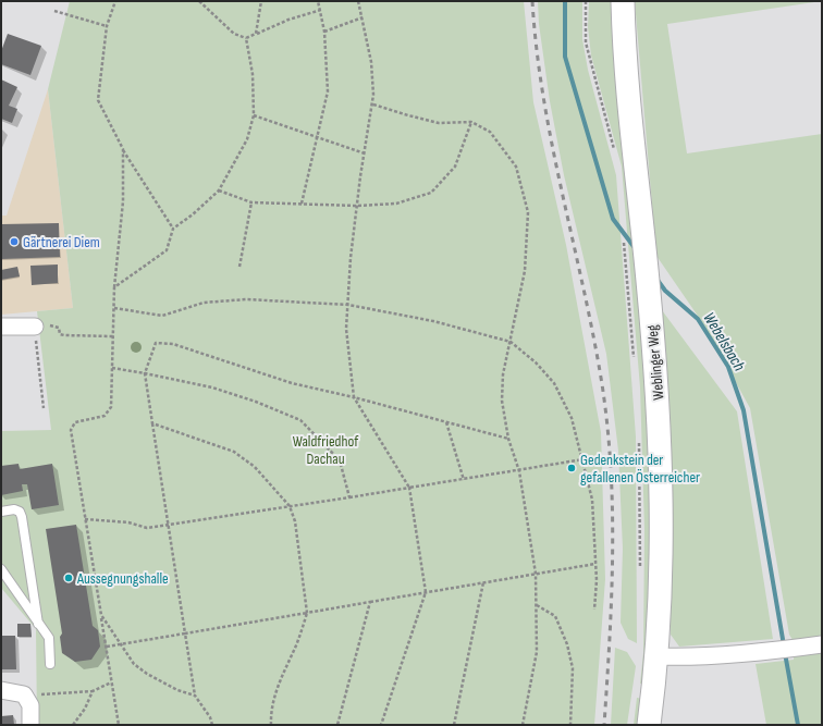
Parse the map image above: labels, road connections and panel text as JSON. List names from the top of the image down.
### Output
{
  "streets": {
    "street": ["Weblinger Weg"]
  },
  "water": ["Webelsbach"],
  "parks": ["Waldfriedhof Dachau"],
  "places": ["Gärtnerei Diem", "Gedenkstein der gefallenen Österreicher", "Aussegnungshalle"]
}
